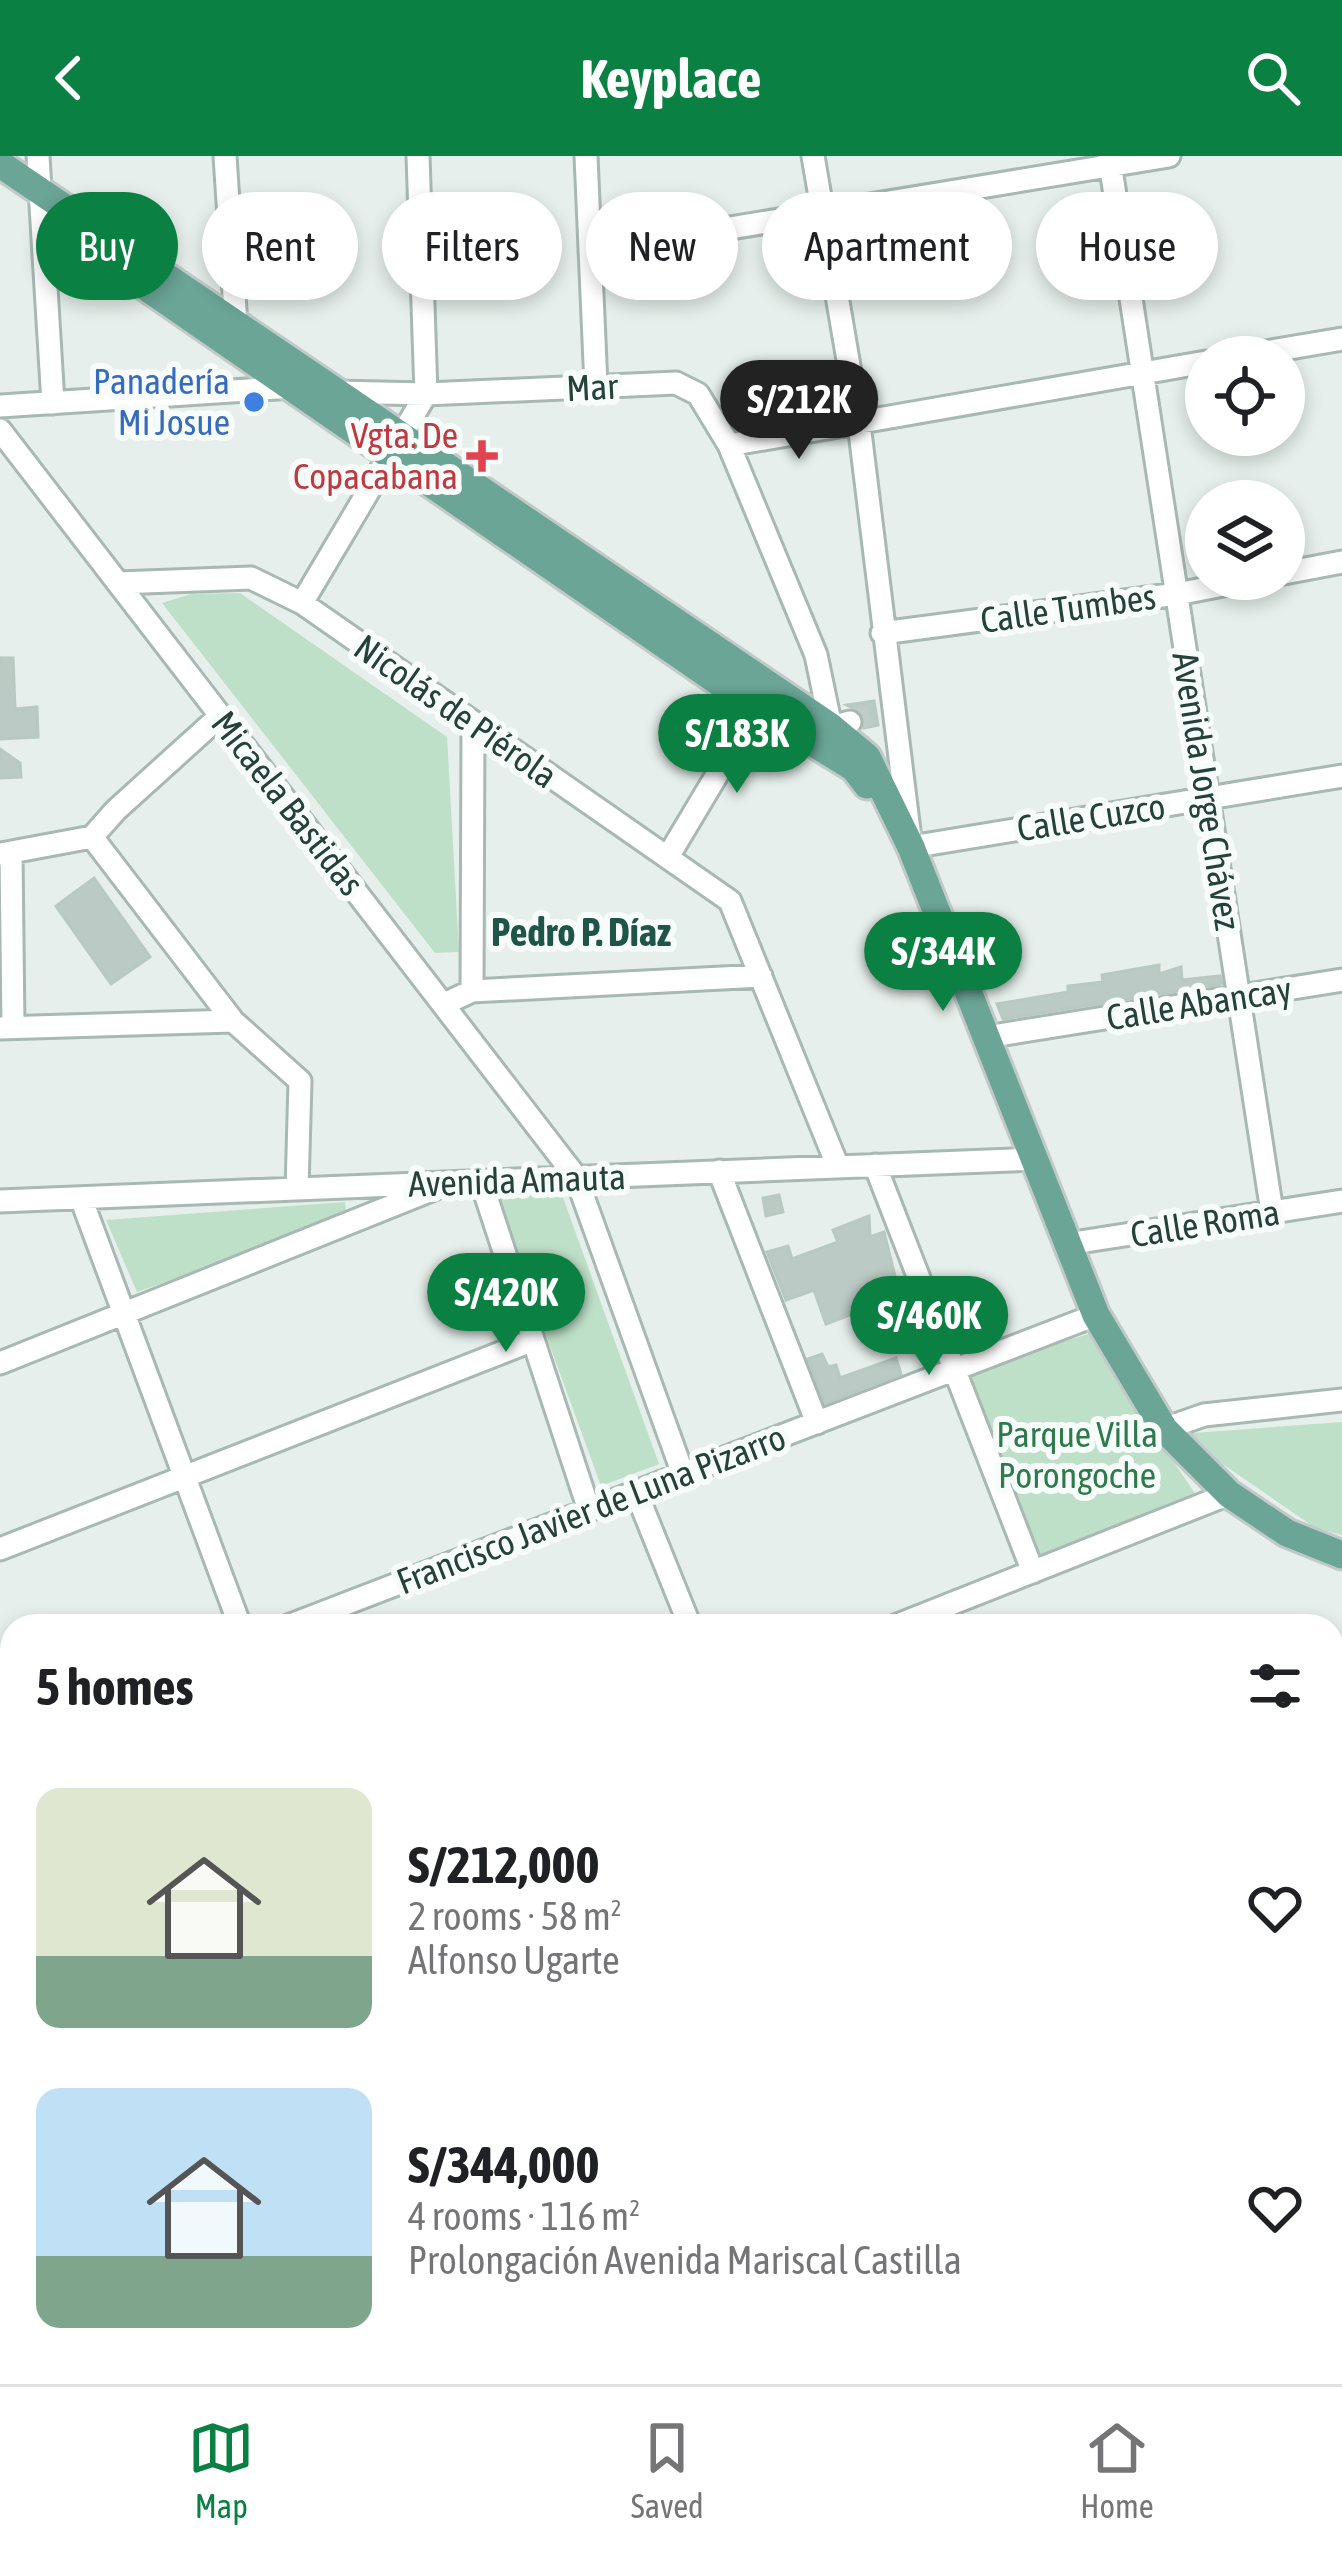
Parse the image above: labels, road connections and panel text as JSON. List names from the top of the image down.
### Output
{
  "streets": {
    "street": [
      "Mar",
      "Calle Tumbes",
      "Nicolás de Piérola",
      "Avenida Jorge Chávez",
      "Micaela Bastidas",
      "Calle Cuzco",
      "Calle Abancay",
      "Avenida Amauta",
      "Calle Roma",
      "Francisco Javier de Luna Pizarro"
    ]
  },
  "crossings": [
    ["Calle Tumbes", "Avenida Jorge Chávez"],
    ["Nicolás de Piérola", "Micaela Bastidas"],
    ["Nicolás de Piérola", "Avenida Amauta"],
    ["Avenida Jorge Chávez", "Calle Cuzco"],
    ["Avenida Jorge Chávez", "Calle Abancay"],
    ["Avenida Jorge Chávez", "Calle Roma"],
    ["Micaela Bastidas", "Avenida Amauta"],
    ["Micaela Bastidas", "Francisco Javier de Luna Pizarro"]
  ],
  "districts": ["Pedro P. Díaz"],
  "parks": ["Parque Villa Porongoche"],
  "places": {
    "other": ["Panadería Mi Josue"],
    "health": ["Vgta. De Copacabana"]
  },
  "page": {
    "header": "Keyplace",
    "chip": [
      "Buy",
      "Rent",
      "Filters",
      "New",
      "Apartment",
      "House"
    ],
    "price": [
      "S/212K",
      "S/183K",
      "S/344K",
      "S/420K",
      "S/460K"
    ],
    "heading": "5 homes",
    "list": [
      {
        "name": "S/212,000",
        "note": "2 rooms · 58 m² · Alfonso Ugarte"
      },
      {
        "name": "S/344,000",
        "note": "4 rooms · 116 m² · Prolongación Avenida Mariscal Castilla"
      }
    ],
    "tabs": ["Map", "Saved", "Home"]
  }
}
